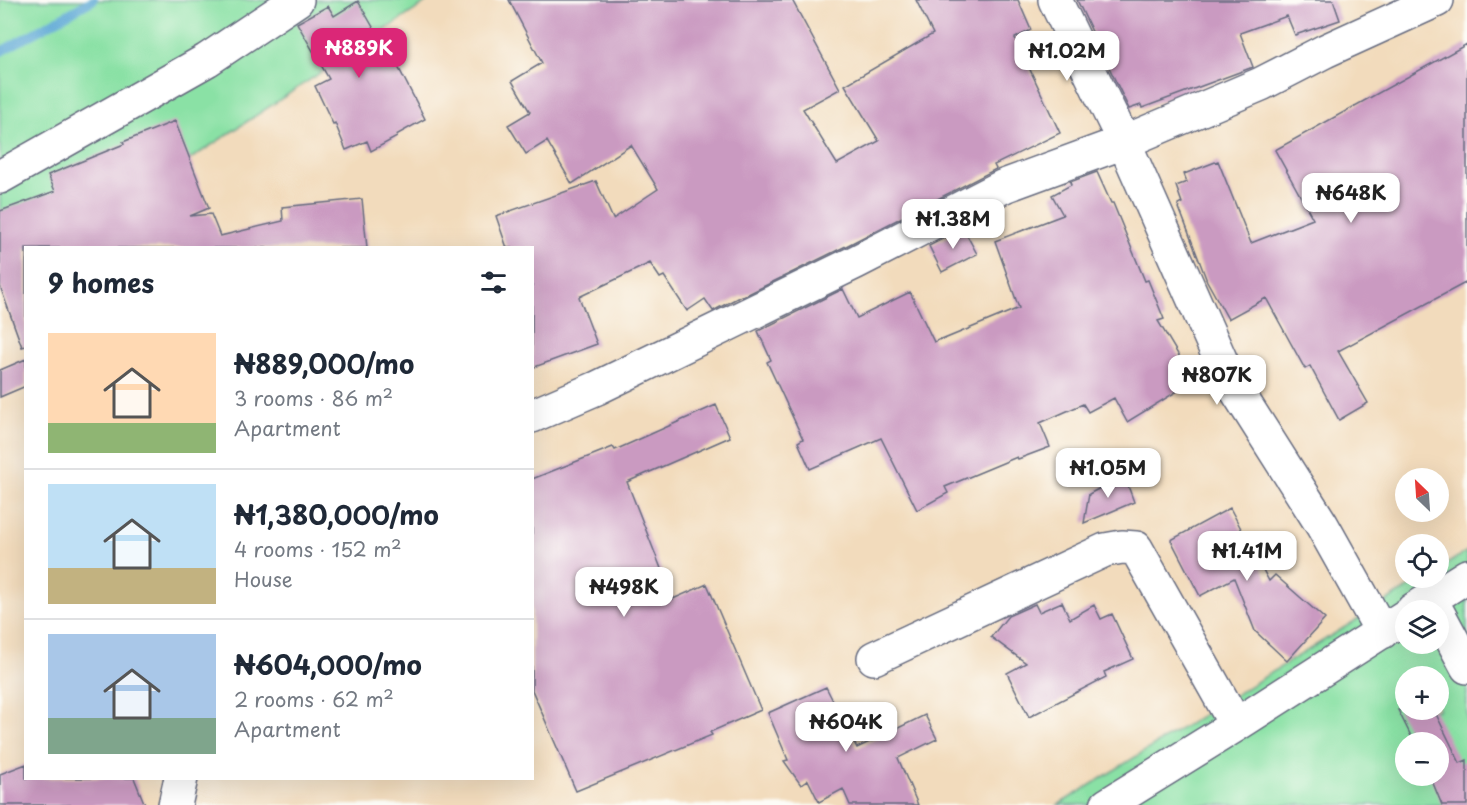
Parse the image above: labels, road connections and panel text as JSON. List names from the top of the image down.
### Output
{
  "north": "top left",
  "page": {
    "price": [
      "₦889K",
      "₦1.02M",
      "₦648K",
      "₦1.38M",
      "₦807K",
      "₦1.05M",
      "₦1.41M",
      "₦498K",
      "₦604K"
    ],
    "heading": "9 homes",
    "list": [
      {
        "name": "₦889,000/mo",
        "note": "3 rooms · 86 m² · Apartment"
      },
      {
        "name": "₦1,380,000/mo",
        "note": "4 rooms · 152 m² · House"
      },
      {
        "name": "₦604,000/mo",
        "note": "2 rooms · 62 m² · Apartment"
      }
    ],
    "map_buttons": ["+", "−"]
  }
}
